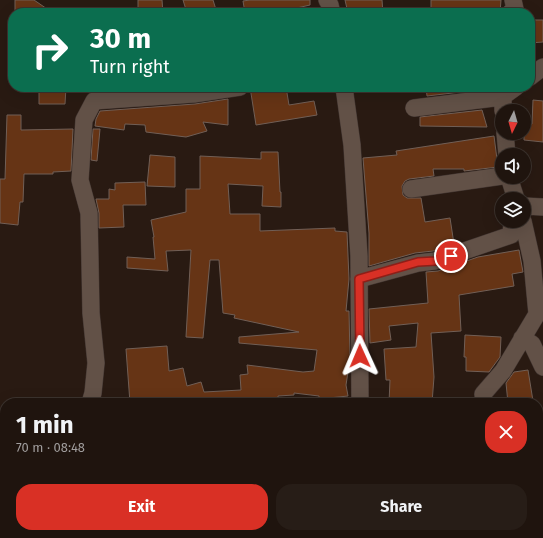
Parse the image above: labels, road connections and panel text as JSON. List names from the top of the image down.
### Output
{
  "north": "bottom",
  "page": {
    "turn": ["30 m", "Turn right"],
    "heading": ["1 min", "70 m · 08:48"],
    "buttons": ["Exit", "Share"]
  }
}
